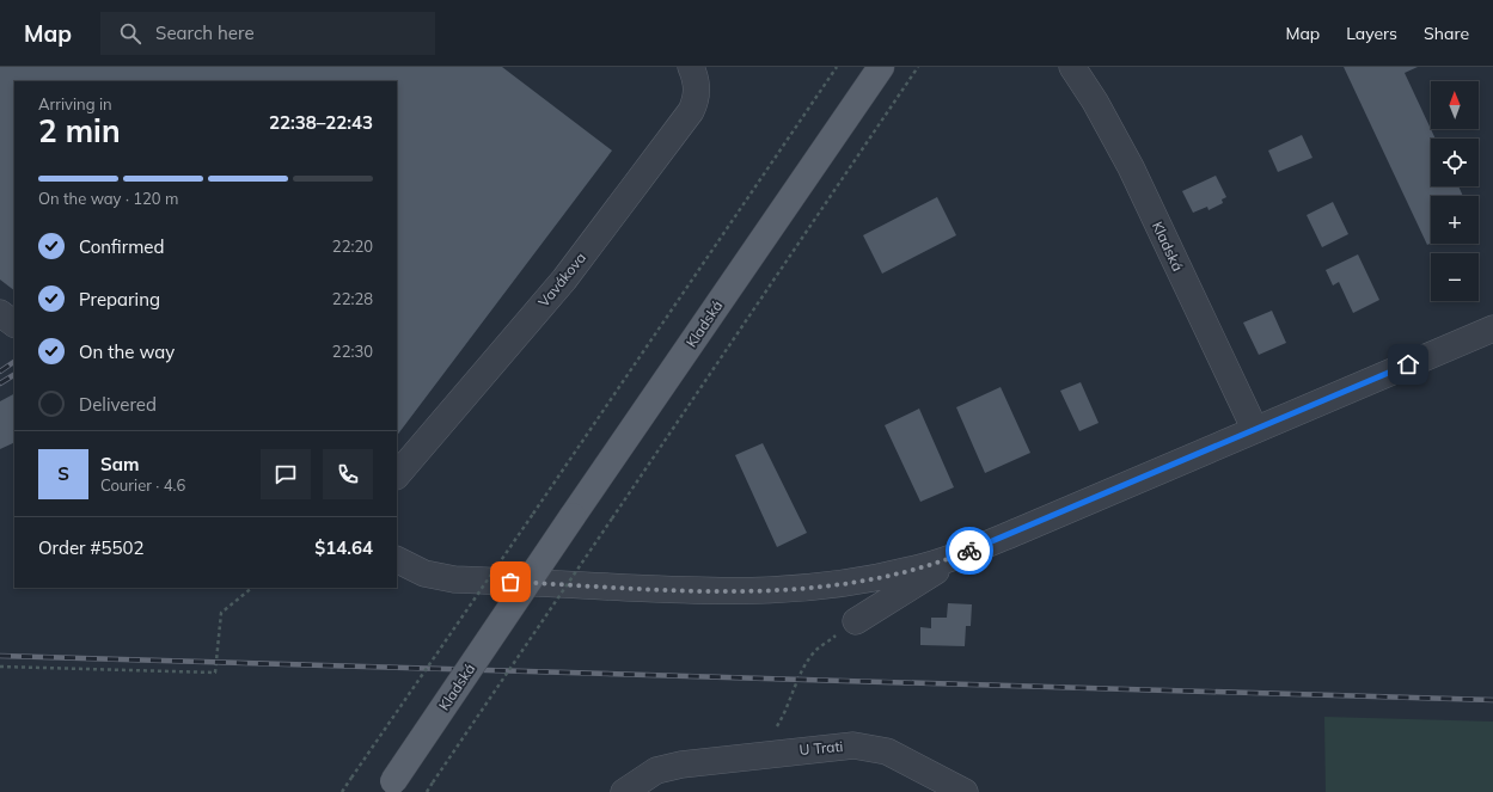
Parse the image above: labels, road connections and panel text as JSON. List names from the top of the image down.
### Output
{
  "streets": {
    "main road": ["Kladská"],
    "street": ["Vavákova", "U Trati"]
  },
  "north": "top",
  "page": {
    "header": "Map",
    "search": "Search here",
    "nav": ["Map", "Layers", "Share"],
    "map_buttons": ["+", "−"],
    "heading": ["2 min", "Arriving in", "22:38–22:43"],
    "panel": [
      "Sam",
      "Courier · 4.6",
      "Order #5502",
      "$14.64"
    ],
    "bar": "On the way · 120 m",
    "list": [
      ["Confirmed", "22:20"],
      ["Preparing", "22:28"],
      ["On the way", "22:30"],
      "Delivered"
    ],
    "round": "S"
  }
}
